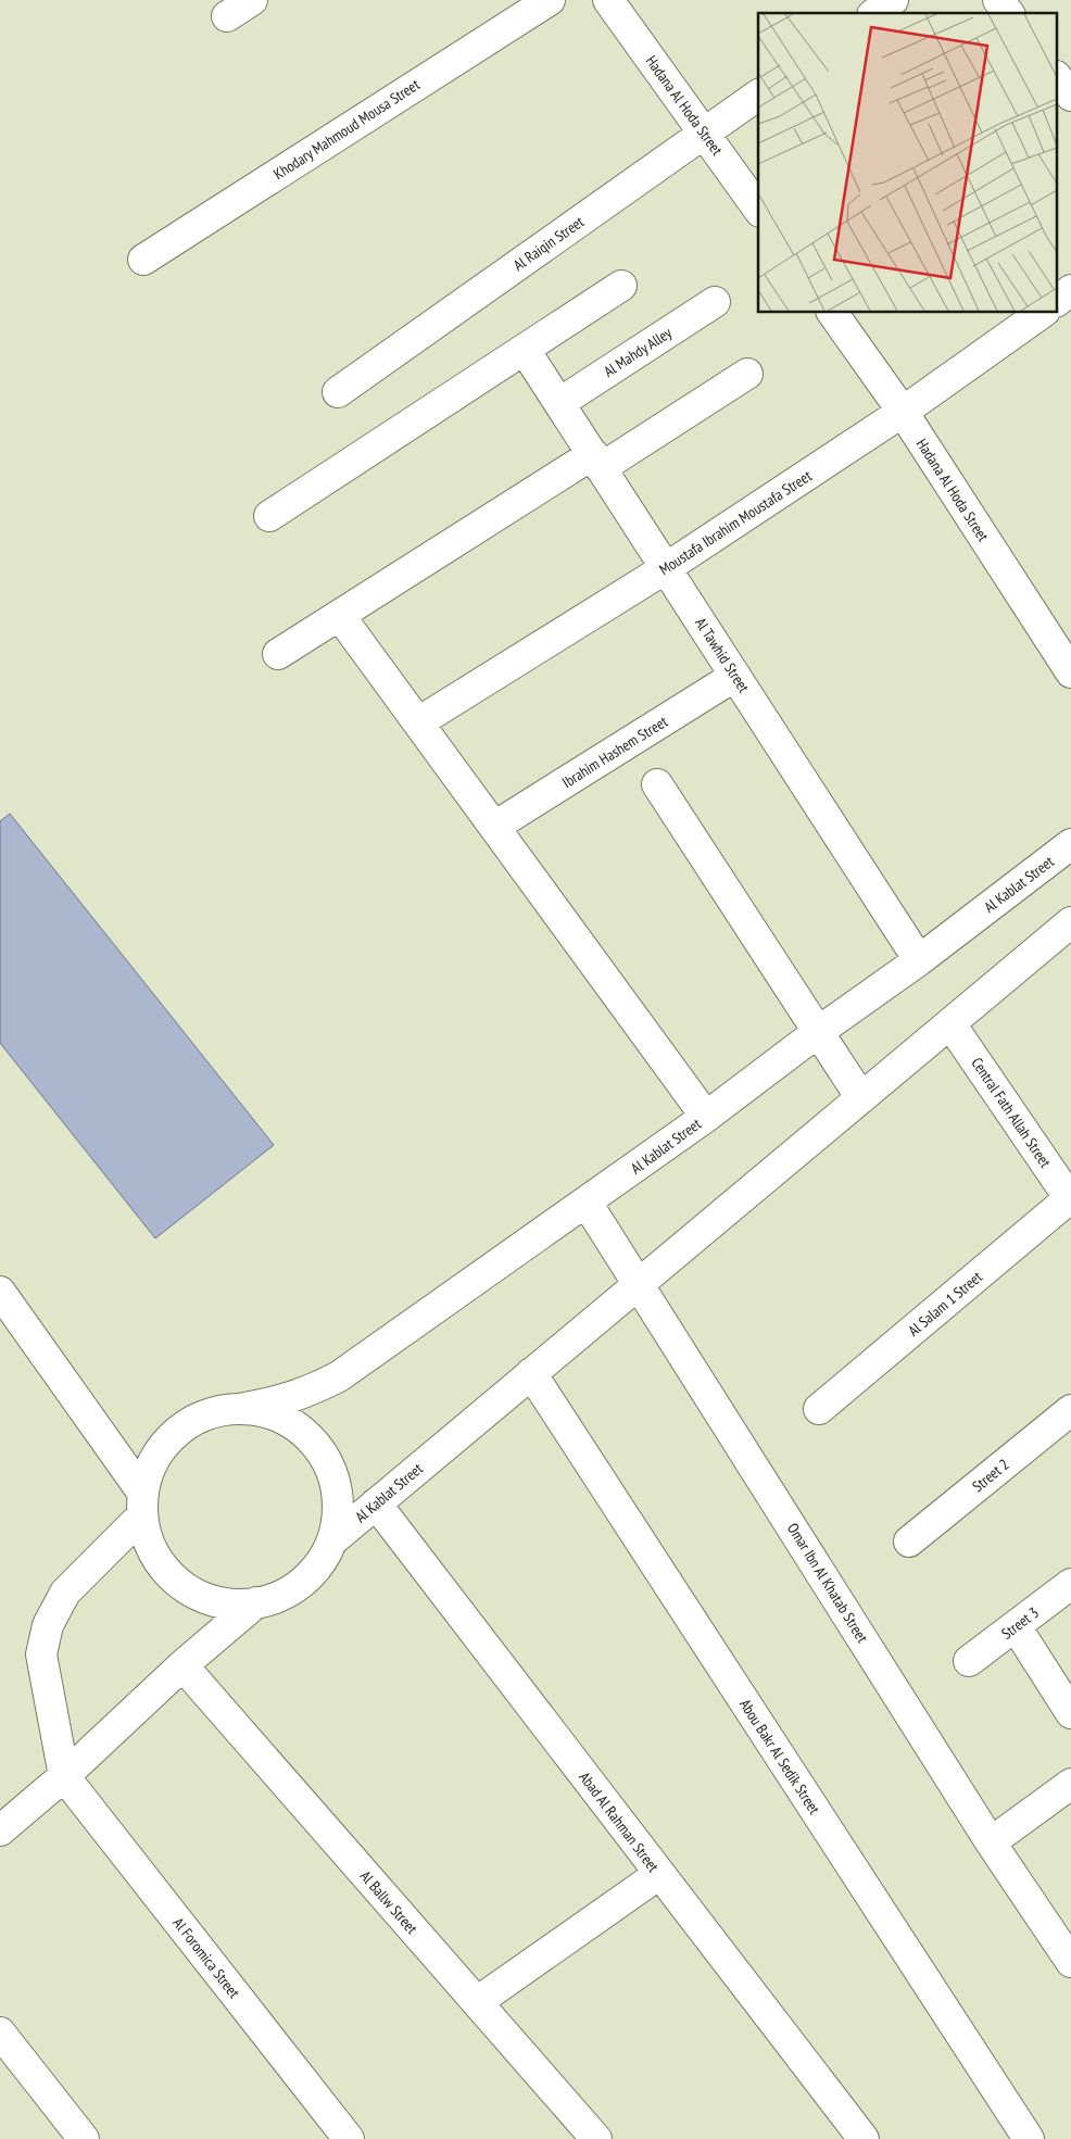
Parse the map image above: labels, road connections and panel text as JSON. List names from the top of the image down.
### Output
{
  "streets": {
    "street": [
      "Hadana Al Hoda Street",
      "Khodary Mahmoud Mousa Street",
      "Al Raiqin Street",
      "Al Mahdy Alley",
      "Moustafa Ibrahim Moustafa Street",
      "Al Tawhid Street",
      "Ibrahim Hashem Street",
      "Al Kablat Street",
      "Central Fath Allah Street",
      "Al Salam 1 Street",
      "Street 2",
      "Omar Ibn Al Khatab Street",
      "Street 3",
      "Abou Bakr Al Sedik Street",
      "Abad Al Rahman Street",
      "Al Ballw Street",
      "Al Foromica Street"
    ]
  },
  "crossings": [
    ["Hadana Al Hoda Street", "Al Raiqin Street"],
    ["Hadana Al Hoda Street", "Moustafa Ibrahim Moustafa Street"],
    ["Al Mahdy Alley", "Al Tawhid Street"],
    ["Moustafa Ibrahim Moustafa Street", "Al Tawhid Street"],
    ["Al Tawhid Street", "Ibrahim Hashem Street"],
    ["Al Tawhid Street", "Al Kablat Street"],
    ["Al Kablat Street", "Central Fath Allah Street"],
    ["Al Kablat Street", "Omar Ibn Al Khatab Street"],
    ["Al Kablat Street", "Abou Bakr Al Sedik Street"],
    ["Al Kablat Street", "Abad Al Rahman Street"],
    ["Central Fath Allah Street", "Al Salam 1 Street"]
  ]
}
